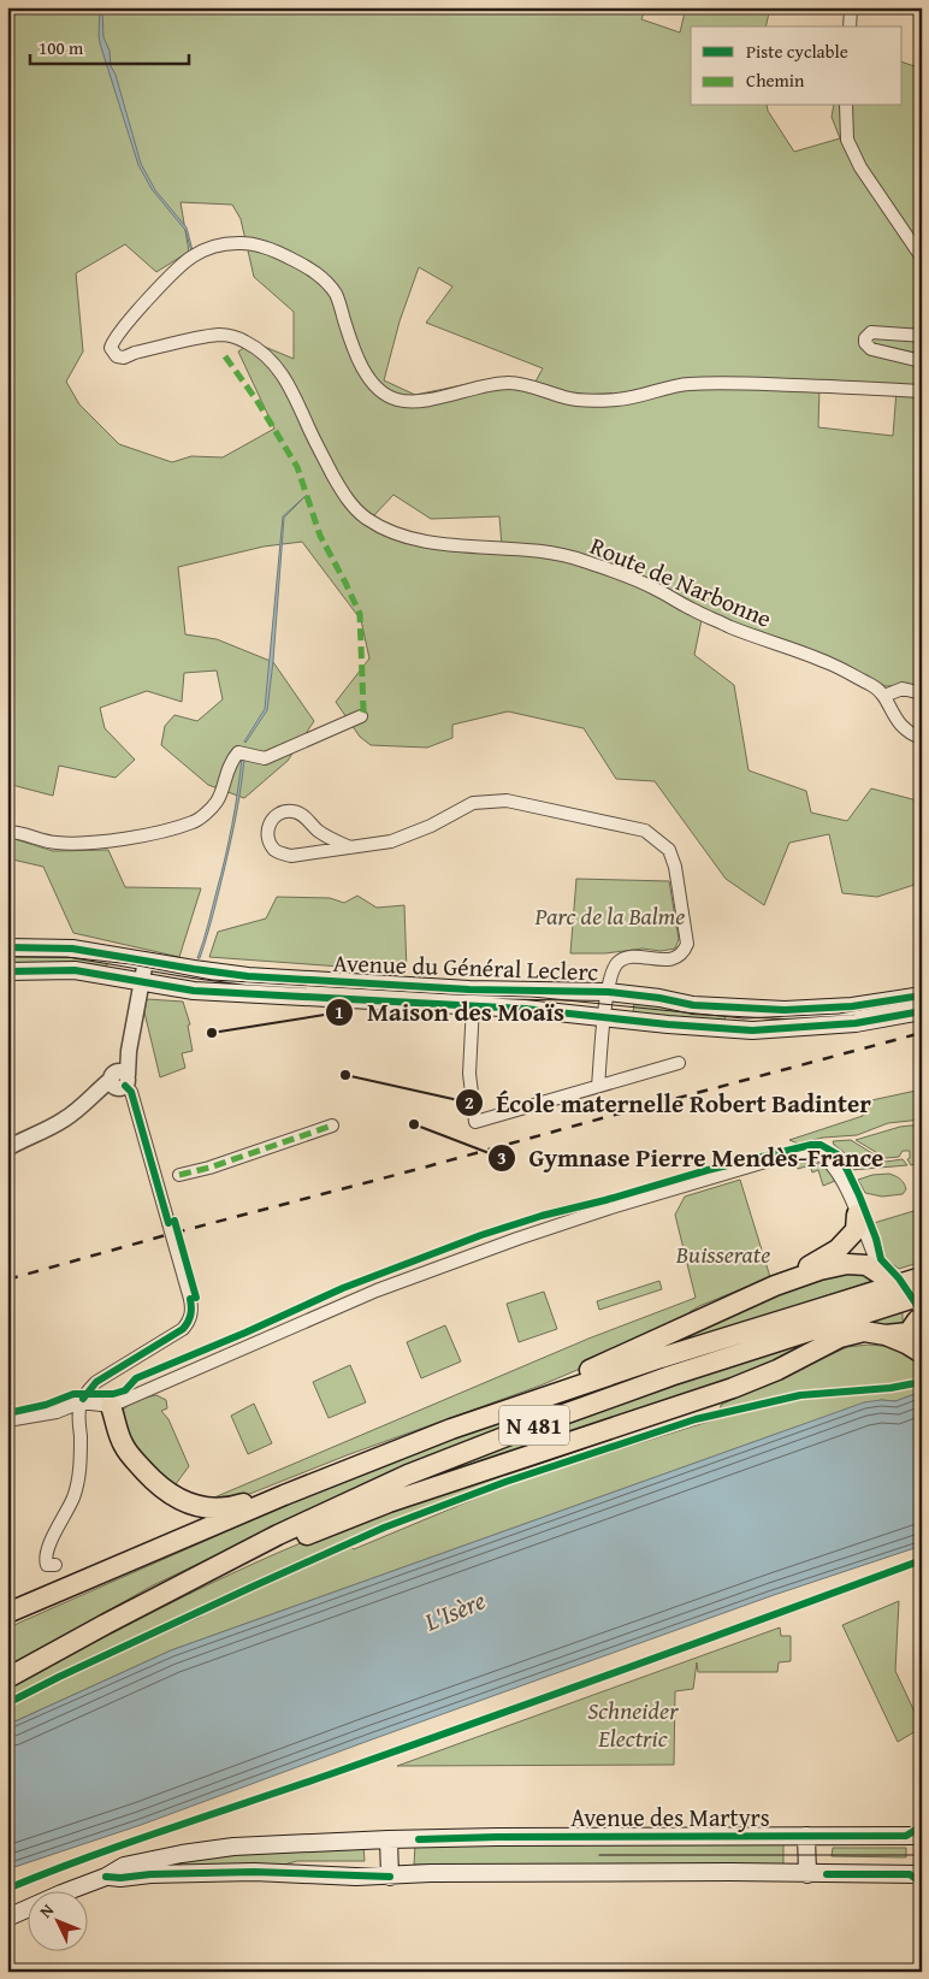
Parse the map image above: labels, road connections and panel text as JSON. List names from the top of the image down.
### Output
{
  "streets": {
    "highway": ["N 481"],
    "main road": ["Avenue du Général Leclerc", "Avenue des Martyrs"],
    "street": ["Route de Narbonne"]
  },
  "water": ["L'Isère"],
  "parks": ["Parc de la Balme", "Buisserate", "Schneider Electric"],
  "places": ["Maison des Moaïs", "École maternelle Robert Badinter", "Gymnase Pierre Mendès-France"],
  "legend": ["Piste cyclable", "Chemin"],
  "scale_bar": "100 m",
  "north": "top left"
}
